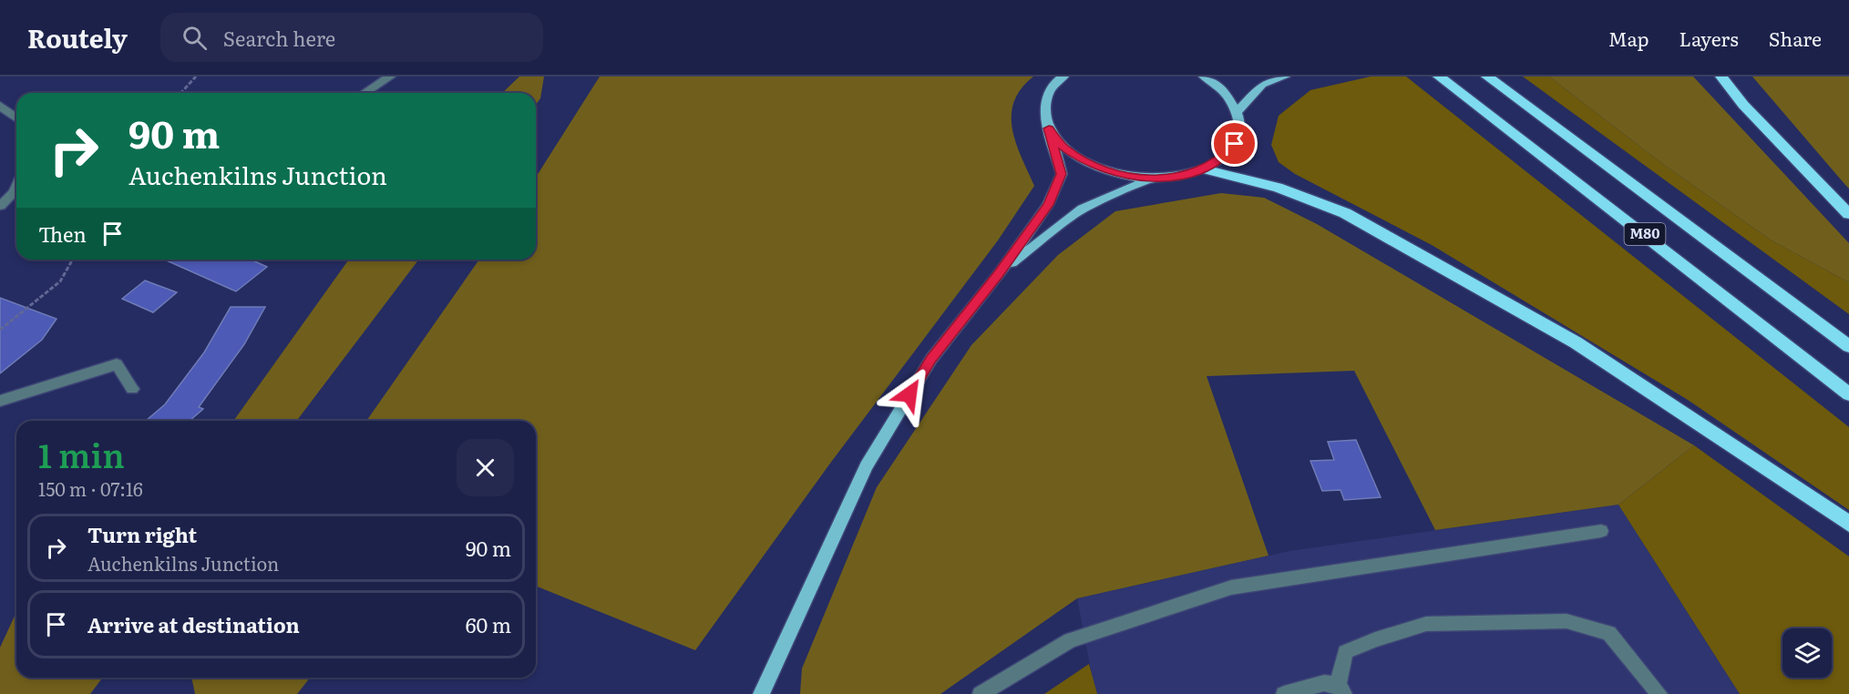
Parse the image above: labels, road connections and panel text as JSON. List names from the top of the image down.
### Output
{
  "streets": {
    "highway": ["M80"]
  },
  "page": {
    "header": "Routely",
    "search": "Search here",
    "nav": ["Map", "Layers", "Share"],
    "turn": ["90 m", "Auchenkilns Junction"],
    "then": "Then",
    "heading": ["1 min", "150 m · 07:16"],
    "list": [
      {
        "name": "Turn right",
        "note": "Auchenkilns Junction",
        "value": "90 m"
      },
      {
        "name": "Arrive at destination",
        "value": "60 m"
      }
    ]
  }
}
